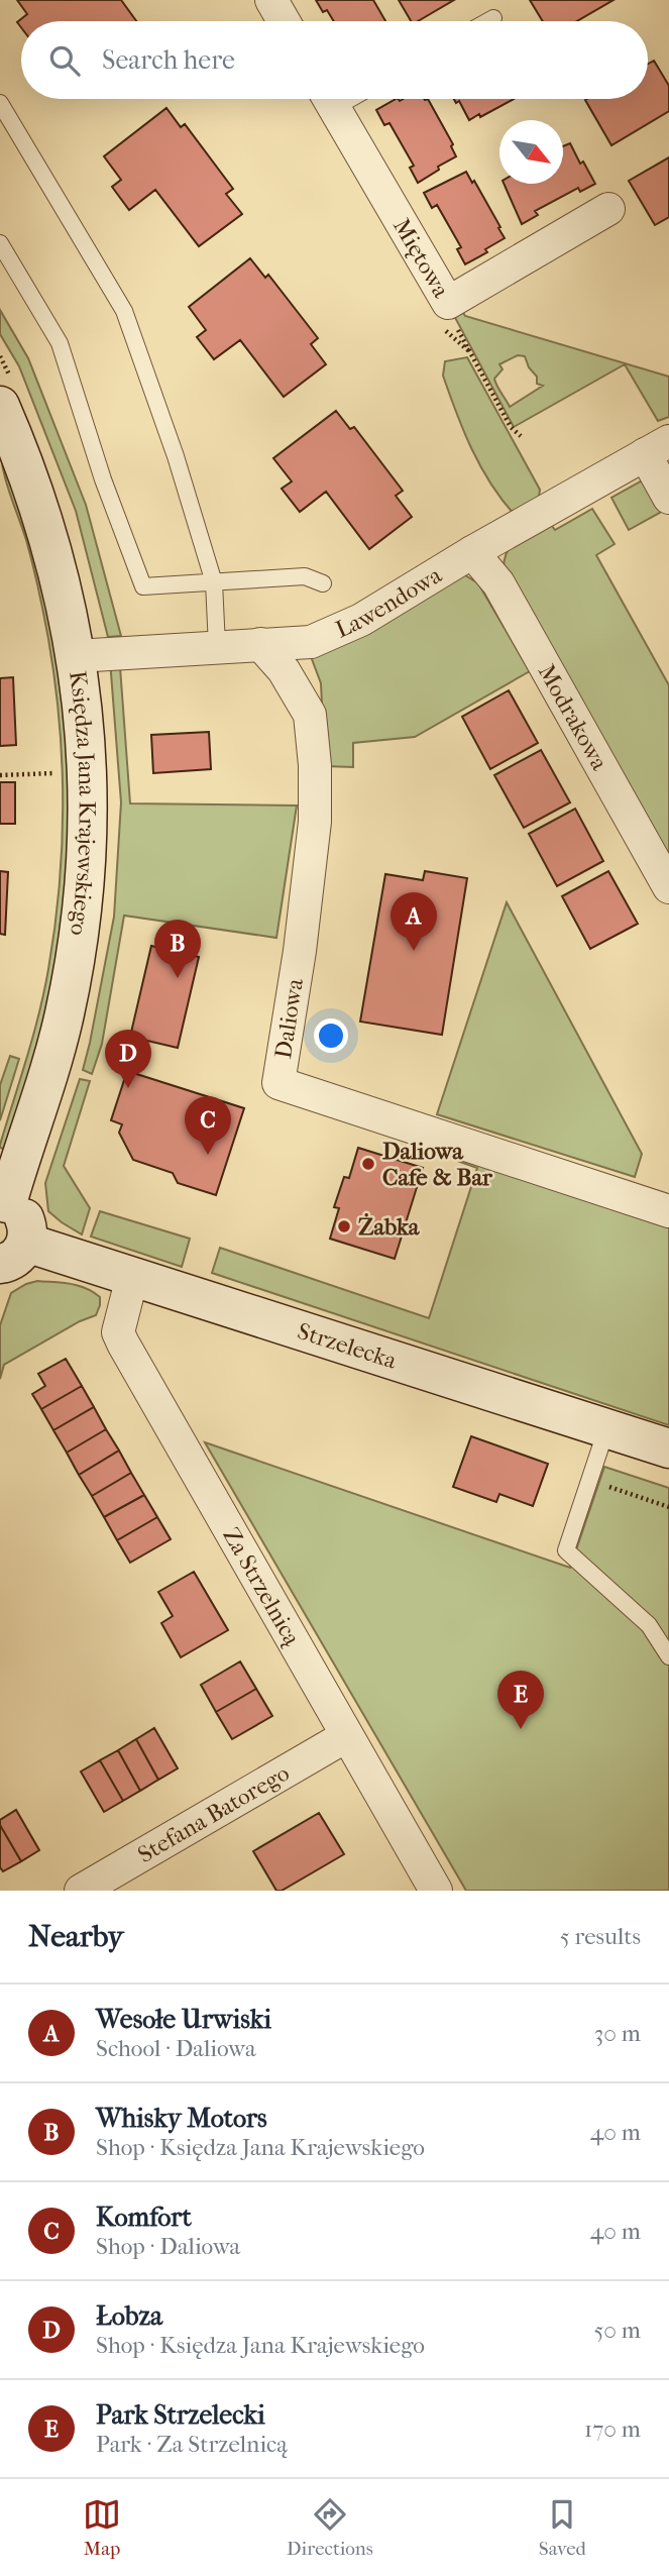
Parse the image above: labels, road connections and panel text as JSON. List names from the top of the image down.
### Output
{
  "streets": {
    "street": [
      "Miętowa",
      "Lawendowa",
      "Modrakowa",
      "Księdza Jana Krajewskiego",
      "Daliowa",
      "Strzelecka",
      "Za Strzelnicą",
      "Stefana Batorego"
    ]
  },
  "crossings": [
    ["Lawendowa", "Modrakowa"],
    ["Lawendowa", "Księdza Jana Krajewskiego"],
    ["Lawendowa", "Daliowa"],
    ["Strzelecka", "Za Strzelnicą"],
    ["Za Strzelnicą", "Stefana Batorego"]
  ],
  "places": ["Daliowa Cafe & Bar", "Żabka"],
  "north": "bottom right",
  "page": {
    "search": "Search here",
    "pins": [
      "A",
      "B",
      "D",
      "C",
      "E"
    ],
    "heading": ["Nearby", "5 results"],
    "list": [
      {
        "mark": "A",
        "name": "Wesołe Urwiski",
        "note": "School · Daliowa",
        "value": "30 m"
      },
      {
        "mark": "B",
        "name": "Whisky Motors",
        "note": "Shop · Księdza Jana Krajewskiego",
        "value": "40 m"
      },
      {
        "mark": "C",
        "name": "Komfort",
        "note": "Shop · Daliowa",
        "value": "40 m"
      },
      {
        "mark": "D",
        "name": "Łobza",
        "note": "Shop · Księdza Jana Krajewskiego",
        "value": "50 m"
      },
      {
        "mark": "E",
        "name": "Park Strzelecki",
        "note": "Park · Za Strzelnicą",
        "value": "170 m"
      }
    ],
    "nav": ["Map", "Directions", "Saved"]
  }
}
